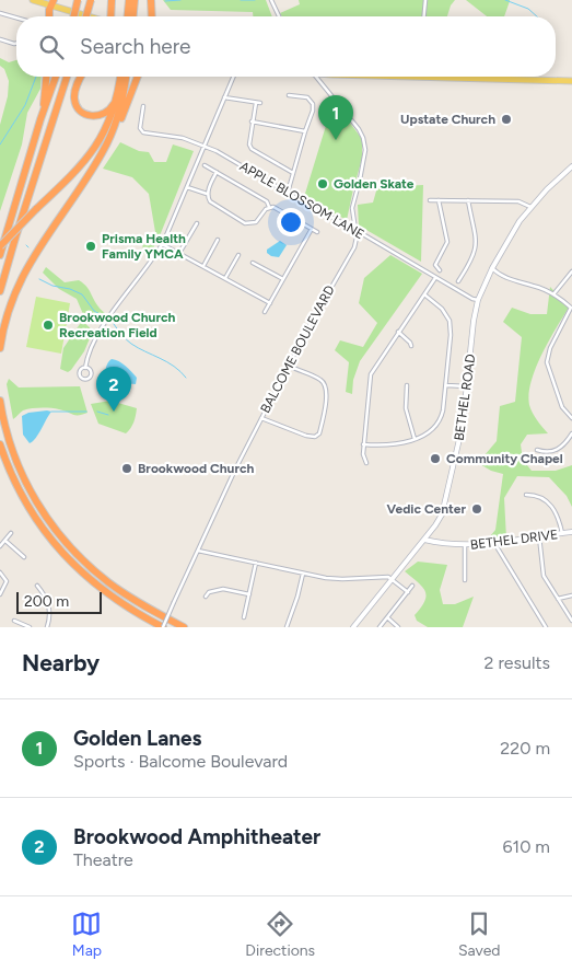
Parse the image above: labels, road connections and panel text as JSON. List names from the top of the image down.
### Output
{
  "streets": {
    "street": [
      "APPLE BLOSSOM LANE",
      "BALCOME BOULEVARD",
      "BETHEL ROAD",
      "BETHEL DRIVE"
    ]
  },
  "crossings": [
    ["APPLE BLOSSOM LANE", "BALCOME BOULEVARD"],
    ["APPLE BLOSSOM LANE", "BETHEL ROAD"],
    ["BETHEL ROAD", "BETHEL DRIVE"]
  ],
  "places": [
    "Upstate Church",
    "Golden Skate",
    "Prisma Health Family YMCA",
    "Brookwood Church Recreation Field",
    "Community Chapel",
    "Brookwood Church",
    "Vedic Center"
  ],
  "scale_bar": "200 m",
  "page": {
    "search": "Search here",
    "pins": ["1", "2"],
    "scale": "200 m",
    "heading": ["Nearby", "2 results"],
    "list": [
      {
        "mark": "1",
        "name": "Golden Lanes",
        "note": "Sports · Balcome Boulevard",
        "value": "220 m"
      },
      {
        "mark": "2",
        "name": "Brookwood Amphitheater",
        "note": "Theatre",
        "value": "610 m"
      }
    ],
    "nav": ["Map", "Directions", "Saved"]
  }
}
